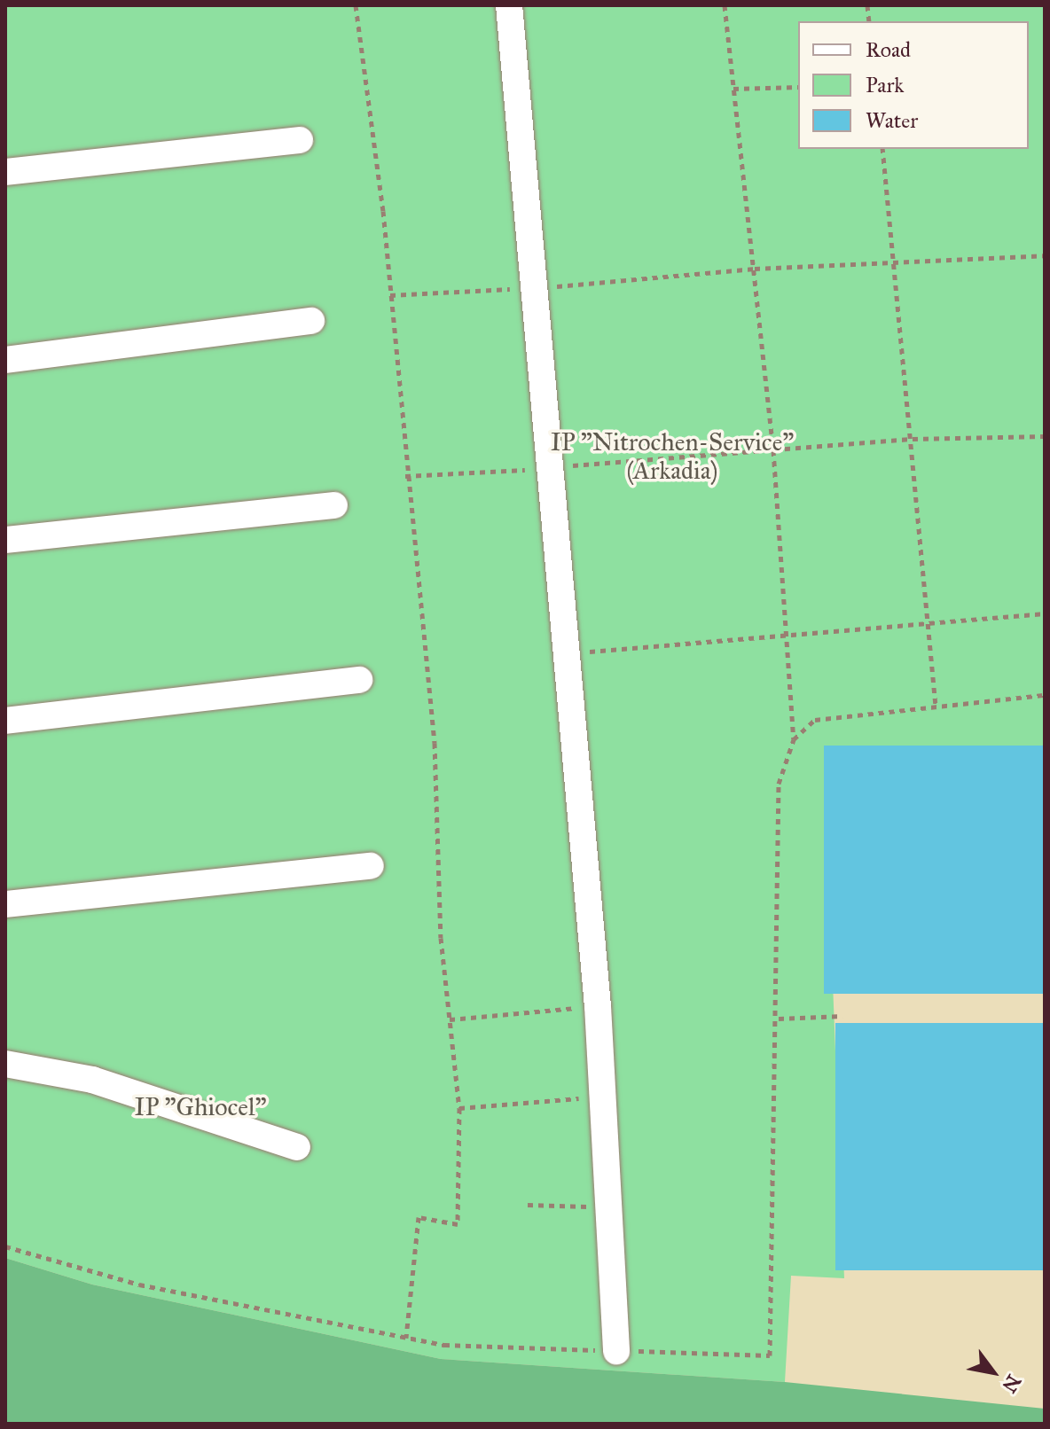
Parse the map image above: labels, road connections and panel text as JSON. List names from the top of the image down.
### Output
{
  "parks": ["IP \"Nitrochen-Service\" (Arkadia)", "IP \"Ghiocel\""],
  "legend": ["Road", "Park", "Water"],
  "north": "bottom right"
}
